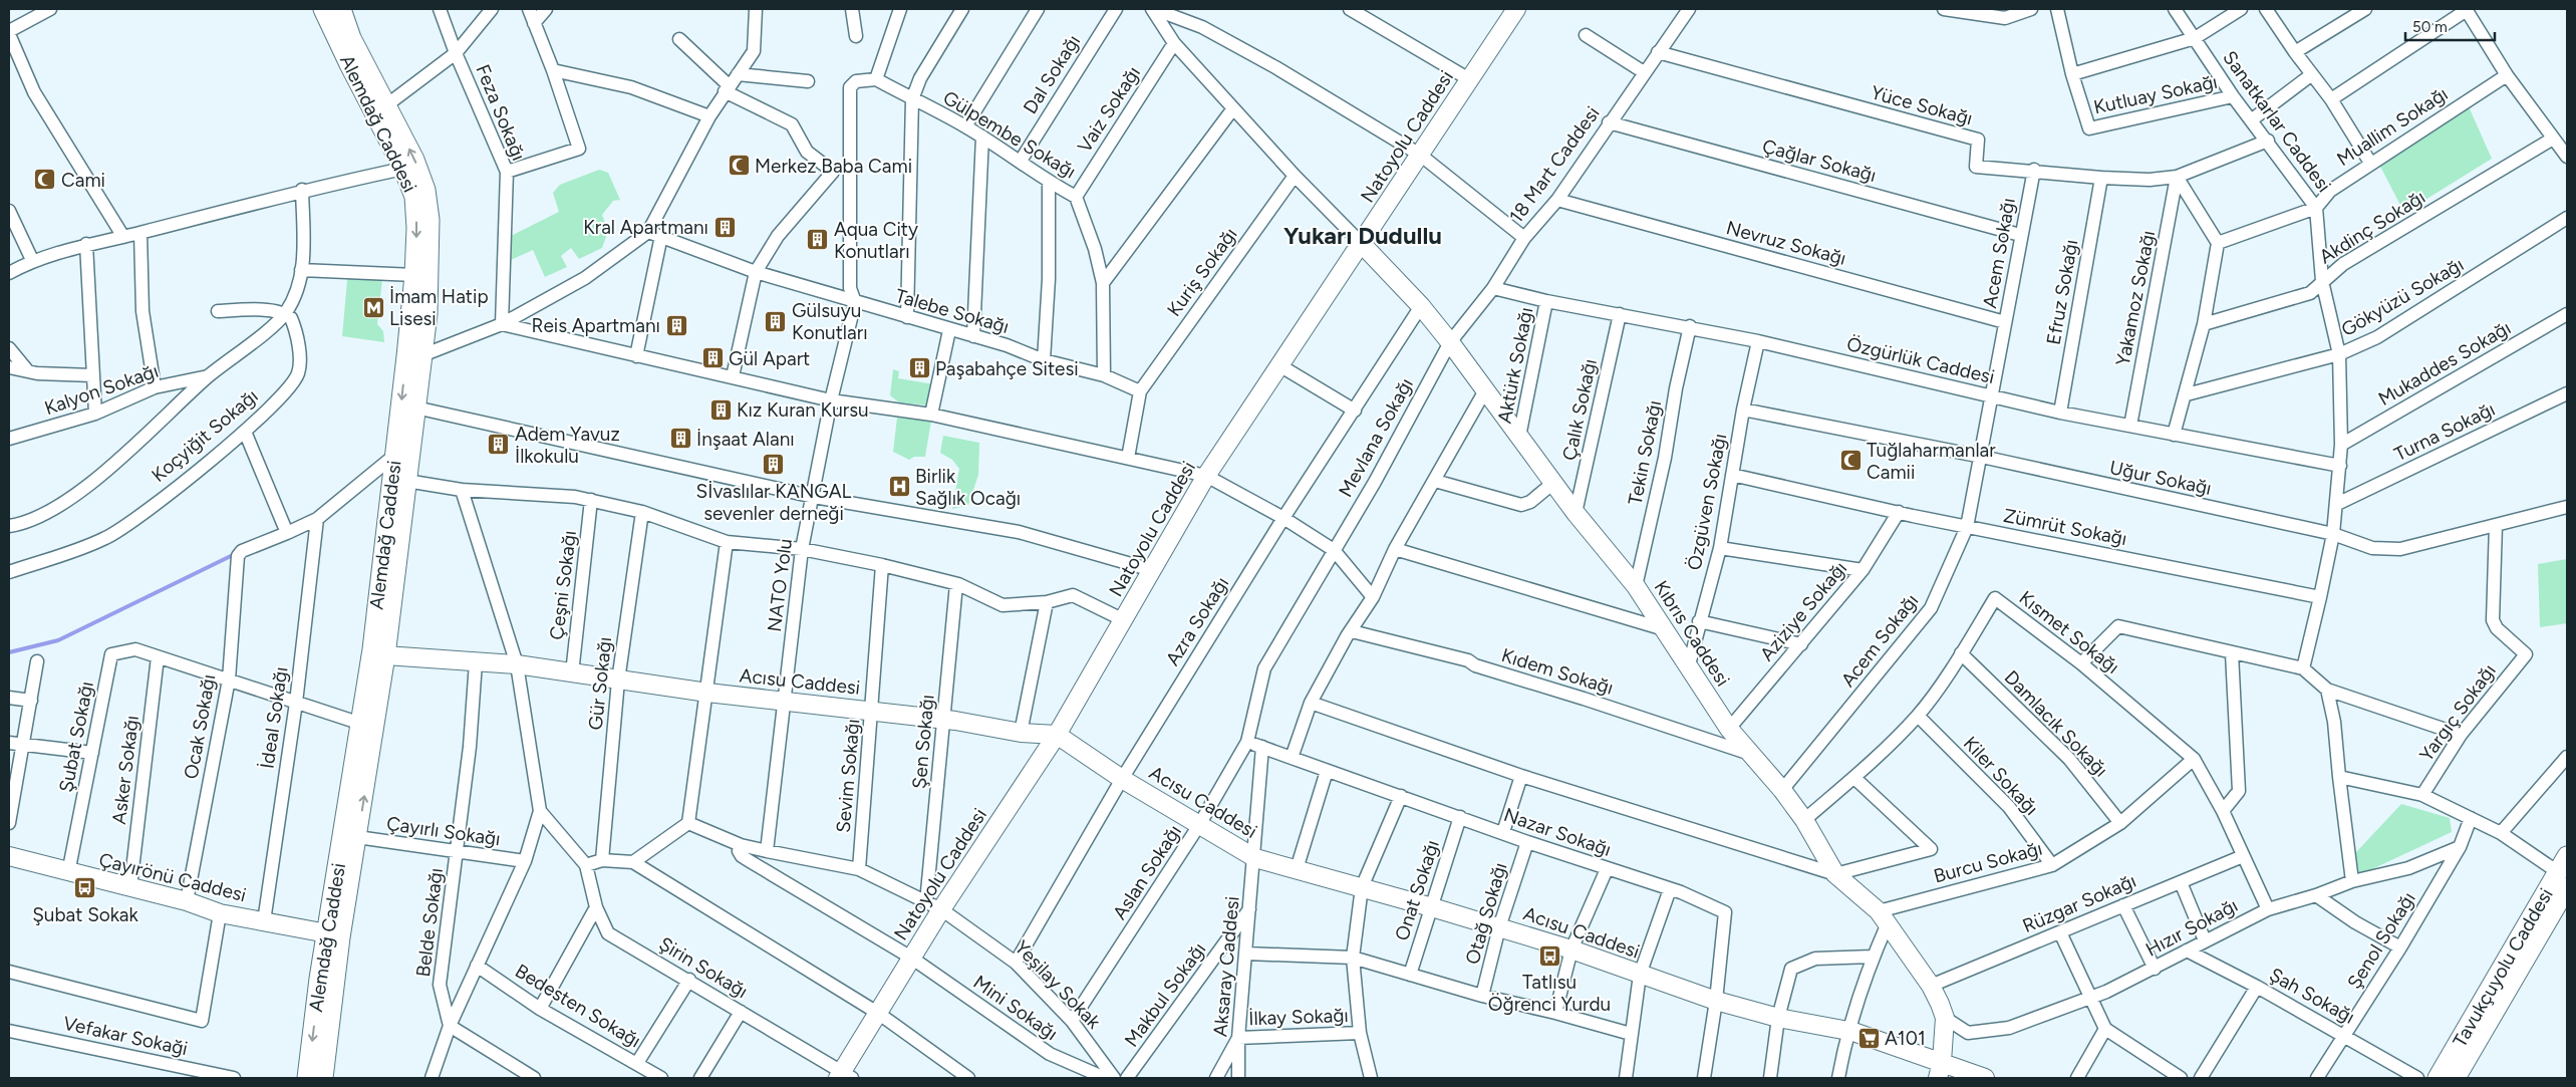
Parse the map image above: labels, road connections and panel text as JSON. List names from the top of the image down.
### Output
{
  "streets": {
    "main road": ["Alemdağ Caddesi", "Tavukçuyolu Caddesi"],
    "street": [
      "Dal Sokağı",
      "Kutluay Sokağı",
      "Yüce Sokağı",
      "Vaiz Sokağı",
      "Feza Sokağı",
      "Sanatkarlar Caddesi",
      "Muallim Sokağı",
      "Gülpembe Sokağı",
      "Natoyolu Caddesi",
      "Çağlar Sokağı",
      "18 Mart Caddesi",
      "Akdinç Sokağı",
      "Nevruz Sokağı",
      "Acem Sokağı",
      "Kuriş Sokağı",
      "Efruz Sokağı",
      "Gökyüzü Sokağı",
      "Yakamoz Sokağı",
      "Talebe Sokağı",
      "Özgürlük Caddesi",
      "Mukaddes Sokağı",
      "Aktürk Sokağı",
      "Kalyon Sokağı",
      "Çalık Sokağı",
      "Turna Sokağı",
      "Koçyiğit Sokağı",
      "Mevlana Sokağı",
      "Tekin Sokağı",
      "Uğur Sokağı",
      "Özgüven Sokağı",
      "Zümrüt Sokağı",
      "Çeşni Sokağı",
      "NATO Yolu",
      "Aziziye Sokağı",
      "Azra Sokağı",
      "Kısmet Sokağı",
      "Kıbrıs Caddesi",
      "Kıdem Sokağı",
      "Acısu Caddesi",
      "Gür Sokağı",
      "Yargıç Sokağı",
      "İdeal Sokağı",
      "Damlacık Sokağı",
      "Ocak Sokağı",
      "Şubat Sokağı",
      "Şen Sokağı",
      "Asker Sokağı",
      "Sevim Sokağı",
      "Kiler Sokağı",
      "Çayırlı Sokağı",
      "Nazar Sokağı",
      "Burcu Sokağı",
      "Aslan Sokağı",
      "Çayırönü Caddesi",
      "Onat Sokağı",
      "Rüzgar Sokağı",
      "Otağ Sokağı",
      "Belde Sokağı",
      "Hızır Sokağı",
      "Şenol Sokağı",
      "Aksaray Caddesi",
      "Şirin Sokağı",
      "Yeşilay Sokak",
      "Makbul Sokağı",
      "Şah Sokağı",
      "Bedesten Sokağı",
      "Mini Sokağı",
      "İlkay Sokağı",
      "Vefakar Sokaği"
    ]
  },
  "crossings": [
    ["Dal Sokağı", "Gülpembe Sokağı"],
    ["Kutluay Sokağı", "Sanatkarlar Caddesi"],
    ["Yüce Sokağı", "Sanatkarlar Caddesi"],
    ["Yüce Sokağı", "18 Mart Caddesi"],
    ["Yüce Sokağı", "Acem Sokağı"],
    ["Yüce Sokağı", "Efruz Sokağı"],
    ["Yüce Sokağı", "Yakamoz Sokağı"],
    ["Vaiz Sokağı", "Gülpembe Sokağı"],
    ["Sanatkarlar Caddesi", "Muallim Sokağı"],
    ["Sanatkarlar Caddesi", "Akdinç Sokağı"],
    ["Sanatkarlar Caddesi", "Gökyüzü Sokağı"],
    ["Sanatkarlar Caddesi", "Özgürlük Caddesi"],
    ["Sanatkarlar Caddesi", "Mukaddes Sokağı"],
    ["Sanatkarlar Caddesi", "Turna Sokağı"],
    ["Sanatkarlar Caddesi", "Uğur Sokağı"],
    ["Sanatkarlar Caddesi", "Zümrüt Sokağı"],
    ["Alemdağ Caddesi", "Acısu Caddesi"],
    ["Alemdağ Caddesi", "Çayırlı Sokağı"],
    ["Alemdağ Caddesi", "Çayırönü Caddesi"],
    ["Gülpembe Sokağı", "Talebe Sokağı"],
    ["Natoyolu Caddesi", "Kıbrıs Caddesi"],
    ["Natoyolu Caddesi", "Acısu Caddesi"],
    ["Natoyolu Caddesi", "Şen Sokağı"],
    ["Natoyolu Caddesi", "Şirin Sokağı"],
    ["Natoyolu Caddesi", "Yeşilay Sokak"],
    ["Natoyolu Caddesi", "Mini Sokağı"],
    ["Çağlar Sokağı", "18 Mart Caddesi"],
    ["Çağlar Sokağı", "Acem Sokağı"],
    ["18 Mart Caddesi", "Nevruz Sokağı"],
    ["18 Mart Caddesi", "Özgürlük Caddesi"],
    ["18 Mart Caddesi", "Mevlana Sokağı"],
    ["18 Mart Caddesi", "Kıbrıs Caddesi"],
    ["Nevruz Sokağı", "Acem Sokağı"],
    ["Acem Sokağı", "Özgürlük Caddesi"],
    ["Acem Sokağı", "Uğur Sokağı"],
    ["Acem Sokağı", "Zümrüt Sokağı"],
    ["Acem Sokağı", "Kıbrıs Caddesi"],
    ["Kuriş Sokağı", "Talebe Sokağı"],
    ["Efruz Sokağı", "Özgürlük Caddesi"],
    ["Yakamoz Sokağı", "Özgürlük Caddesi"],
    ["Talebe Sokağı", "NATO Yolu"],
    ["Özgürlük Caddesi", "Aktürk Sokağı"],
    ["Özgürlük Caddesi", "Çalık Sokağı"],
    ["Özgürlük Caddesi", "Tekin Sokağı"],
    ["Özgürlük Caddesi", "Özgüven Sokağı"],
    ["Aktürk Sokağı", "Kıbrıs Caddesi"],
    ["Çalık Sokağı", "Kıbrıs Caddesi"],
    ["Mevlana Sokağı", "Kıbrıs Caddesi"],
    ["Mevlana Sokağı", "Aslan Sokağı"],
    ["Tekin Sokağı", "Kıbrıs Caddesi"],
    ["Uğur Sokağı", "Özgüven Sokağı"],
    ["Uğur Sokağı", "Yargıç Sokağı"],
    ["Özgüven Sokağı", "Zümrüt Sokağı"],
    ["Özgüven Sokağı", "Kıbrıs Caddesi"],
    ["Zümrüt Sokağı", "Aziziye Sokağı"],
    ["Çeşni Sokağı", "Acısu Caddesi"],
    ["NATO Yolu", "Acısu Caddesi"],
    ["NATO Yolu", "Yeşilay Sokak"],
    ["Aziziye Sokağı", "Kıbrıs Caddesi"],
    ["Azra Sokağı", "Kıbrıs Caddesi"],
    ["Azra Sokağı", "Acısu Caddesi"],
    ["Azra Sokağı", "Yeşilay Sokak"],
    ["Kısmet Sokağı", "Kıbrıs Caddesi"],
    ["Kısmet Sokağı", "Damlacık Sokağı"],
    ["Kısmet Sokağı", "Kiler Sokağı"],
    ["Kısmet Sokağı", "Burcu Sokağı"],
    ["Kısmet Sokağı", "Rüzgar Sokağı"],
    ["Kısmet Sokağı", "Hızır Sokağı"],
    ["Kıbrıs Caddesi", "Kıdem Sokağı"],
    ["Kıbrıs Caddesi", "Acısu Caddesi"],
    ["Kıbrıs Caddesi", "Burcu Sokağı"],
    ["Kıbrıs Caddesi", "Rüzgar Sokağı"],
    ["Kıbrıs Caddesi", "Hızır Sokağı"],
    ["Acısu Caddesi", "Gür Sokağı"],
    ["Acısu Caddesi", "Şen Sokağı"],
    ["Acısu Caddesi", "Sevim Sokağı"],
    ["Acısu Caddesi", "Nazar Sokağı"],
    ["Acısu Caddesi", "Aslan Sokağı"],
    ["Acısu Caddesi", "Onat Sokağı"],
    ["Acısu Caddesi", "Otağ Sokağı"],
    ["Acısu Caddesi", "Belde Sokağı"],
    ["Acısu Caddesi", "Aksaray Caddesi"],
    ["İdeal Sokağı", "Çayırönü Caddesi"],
    ["Damlacık Sokağı", "Burcu Sokağı"],
    ["Ocak Sokağı", "Çayırönü Caddesi"],
    ["Şubat Sokağı", "Asker Sokağı"],
    ["Şubat Sokağı", "Çayırönü Caddesi"],
    ["Şen Sokağı", "Yeşilay Sokak"],
    ["Asker Sokağı", "Çayırönü Caddesi"],
    ["Sevim Sokağı", "Yeşilay Sokak"],
    ["Kiler Sokağı", "Burcu Sokağı"],
    ["Çayırlı Sokağı", "Belde Sokağı"],
    ["Nazar Sokağı", "Aslan Sokağı"],
    ["Nazar Sokağı", "Onat Sokağı"],
    ["Nazar Sokağı", "Otağ Sokağı"],
    ["Nazar Sokağı", "Aksaray Caddesi"],
    ["Aslan Sokağı", "Yeşilay Sokak"],
    ["Hızır Sokağı", "Şenol Sokağı"],
    ["Hızır Sokağı", "Şah Sokağı"],
    ["Şenol Sokağı", "Şah Sokağı"],
    ["Aksaray Caddesi", "Makbul Sokağı"],
    ["Aksaray Caddesi", "İlkay Sokağı"]
  ],
  "districts": ["Yukarı Dudullu"],
  "places": {
    "mosque": ["Merkez Baba Cami", "Cami", "Tuğlaharmanlar Camii"],
    "building": [
      "Kral Apartmanı",
      "Aqua City Konutları",
      "Gülsuyu Konutları",
      "Reis Apartmanı",
      "Gül Apart",
      "Paşabahçe Sitesi",
      "Kız Kuran Kursu",
      "İnşaat Alanı",
      "Adem Yavuz İlkokulu",
      "Sİvaslılar KANGAL sevenler derneği"
    ],
    "metro station": ["İmam Hatip Lisesi"],
    "hospital": ["Birlik Sağlık Ocağı"],
    "bus stop": ["Şubat Sokak", "Tatlısu Öğrenci Yurdu"],
    "supermarket": ["A101"]
  },
  "scale_bar": "50 m"
}
